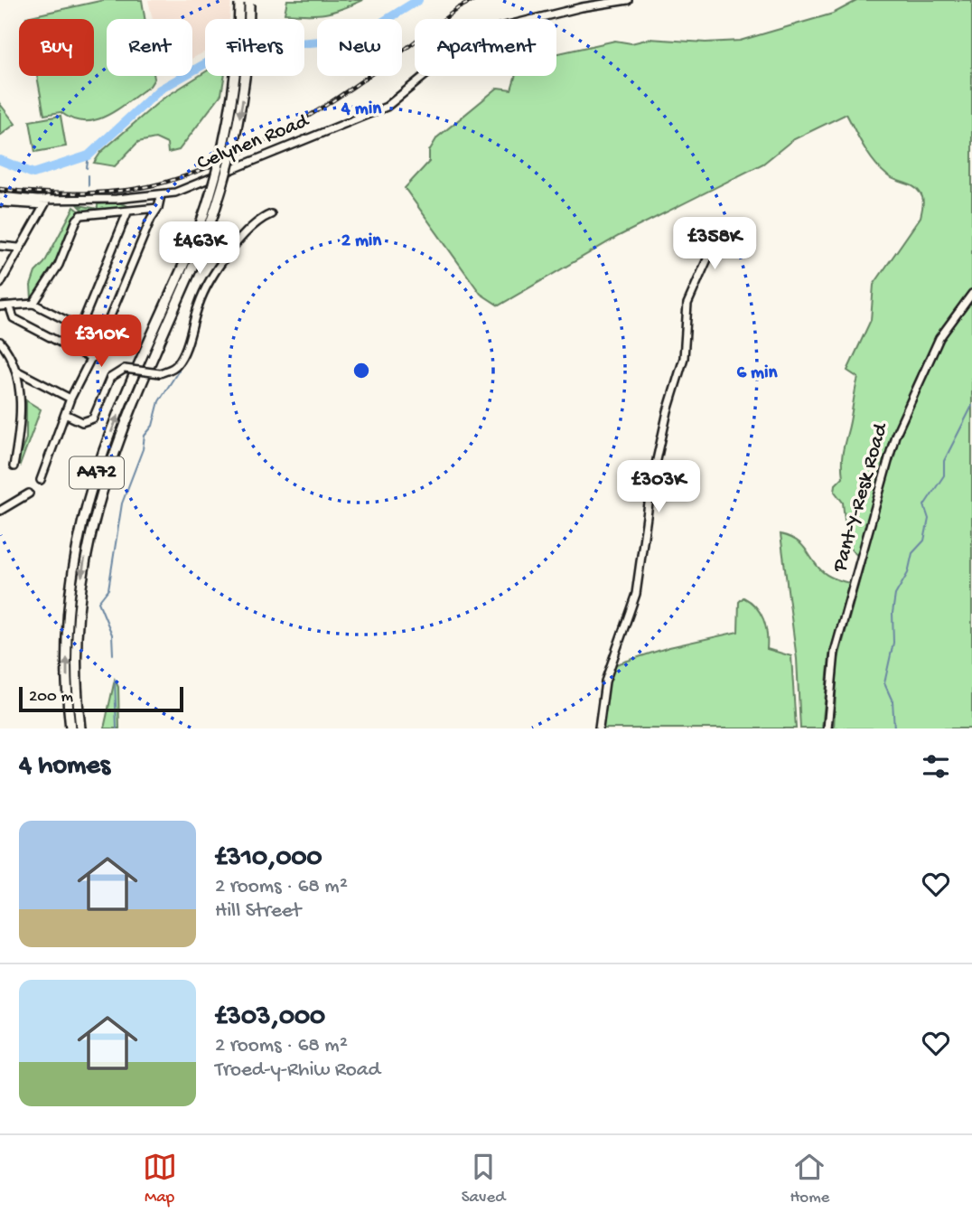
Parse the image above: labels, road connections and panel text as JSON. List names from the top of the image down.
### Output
{
  "streets": {
    "main road": ["A472"],
    "street": ["Celynen Road", "Pant-Y-Resk Road"]
  },
  "scale_bar": "200 m",
  "page": {
    "chip": [
      "Buy",
      "Rent",
      "Filters",
      "New",
      "Apartment"
    ],
    "price": [
      "£358K",
      "£463K",
      "£310K",
      "£303K"
    ],
    "scale": "200 m",
    "heading": "4 homes",
    "list": [
      {
        "name": "£310,000",
        "note": "2 rooms · 68 m² · Hill Street"
      },
      {
        "name": "£303,000",
        "note": "2 rooms · 68 m² · Troed-y-Rhiw Road"
      }
    ],
    "tabs": ["Map", "Saved", "Home"]
  },
  "rings": ["4 min", "2 min", "6 min"]
}
